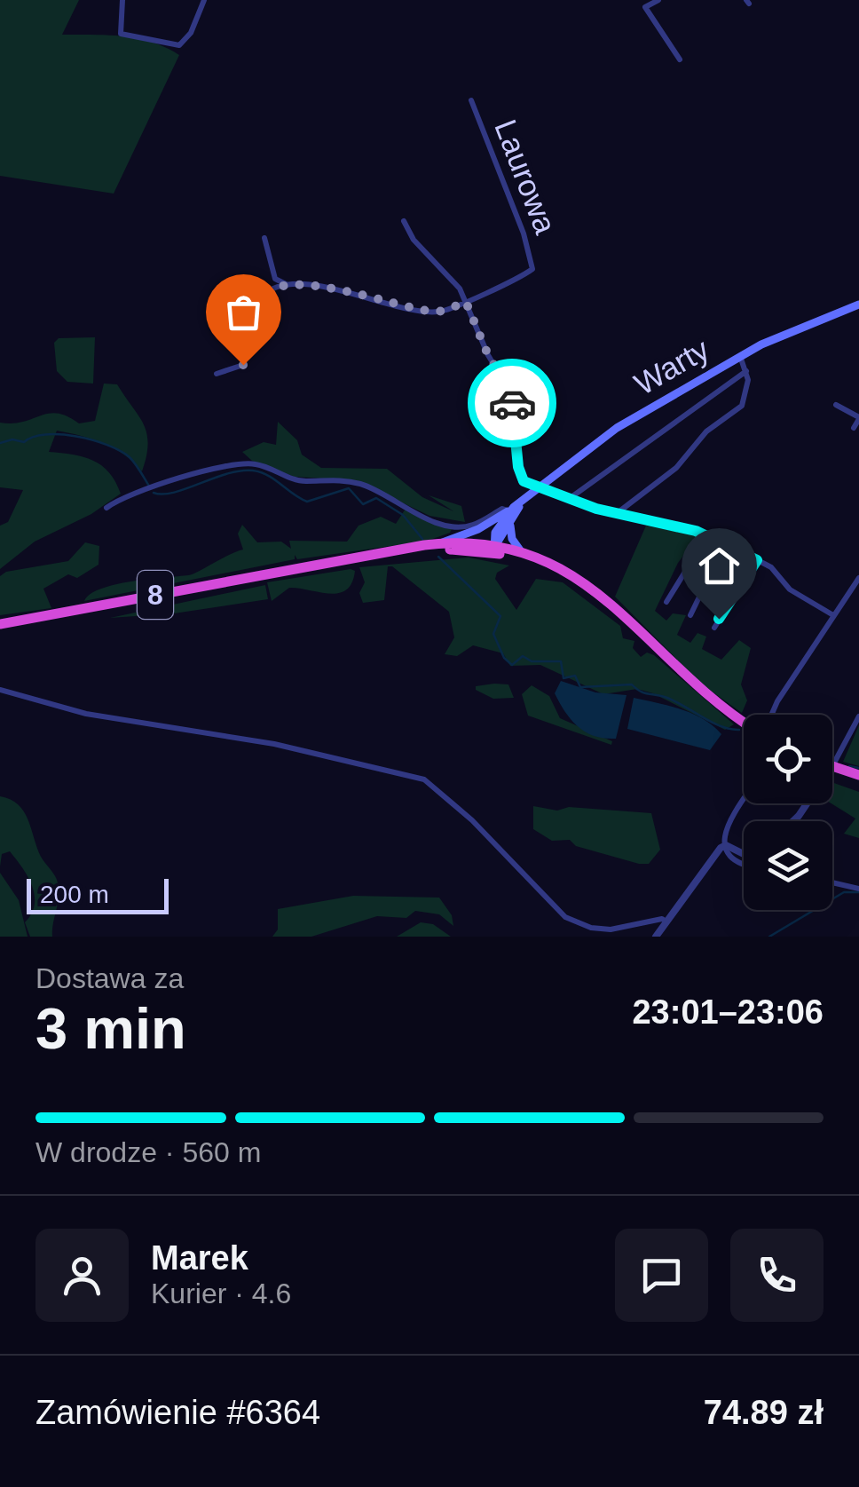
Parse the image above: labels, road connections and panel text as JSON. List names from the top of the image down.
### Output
{
  "streets": {
    "highway": ["8"],
    "main road": ["Warty"],
    "street": ["Laurowa"]
  },
  "crossings": [
    ["Warty", "8"]
  ],
  "scale_bar": "200 m",
  "page": {
    "scale": "200 m",
    "heading": ["3 min", "Dostawa za", "23:01–23:06"],
    "panel": [
      "Marek",
      "Kurier · 4.6",
      "Zamówienie #6364",
      "74.89 zł"
    ],
    "bar": "W drodze · 560 m"
  }
}
